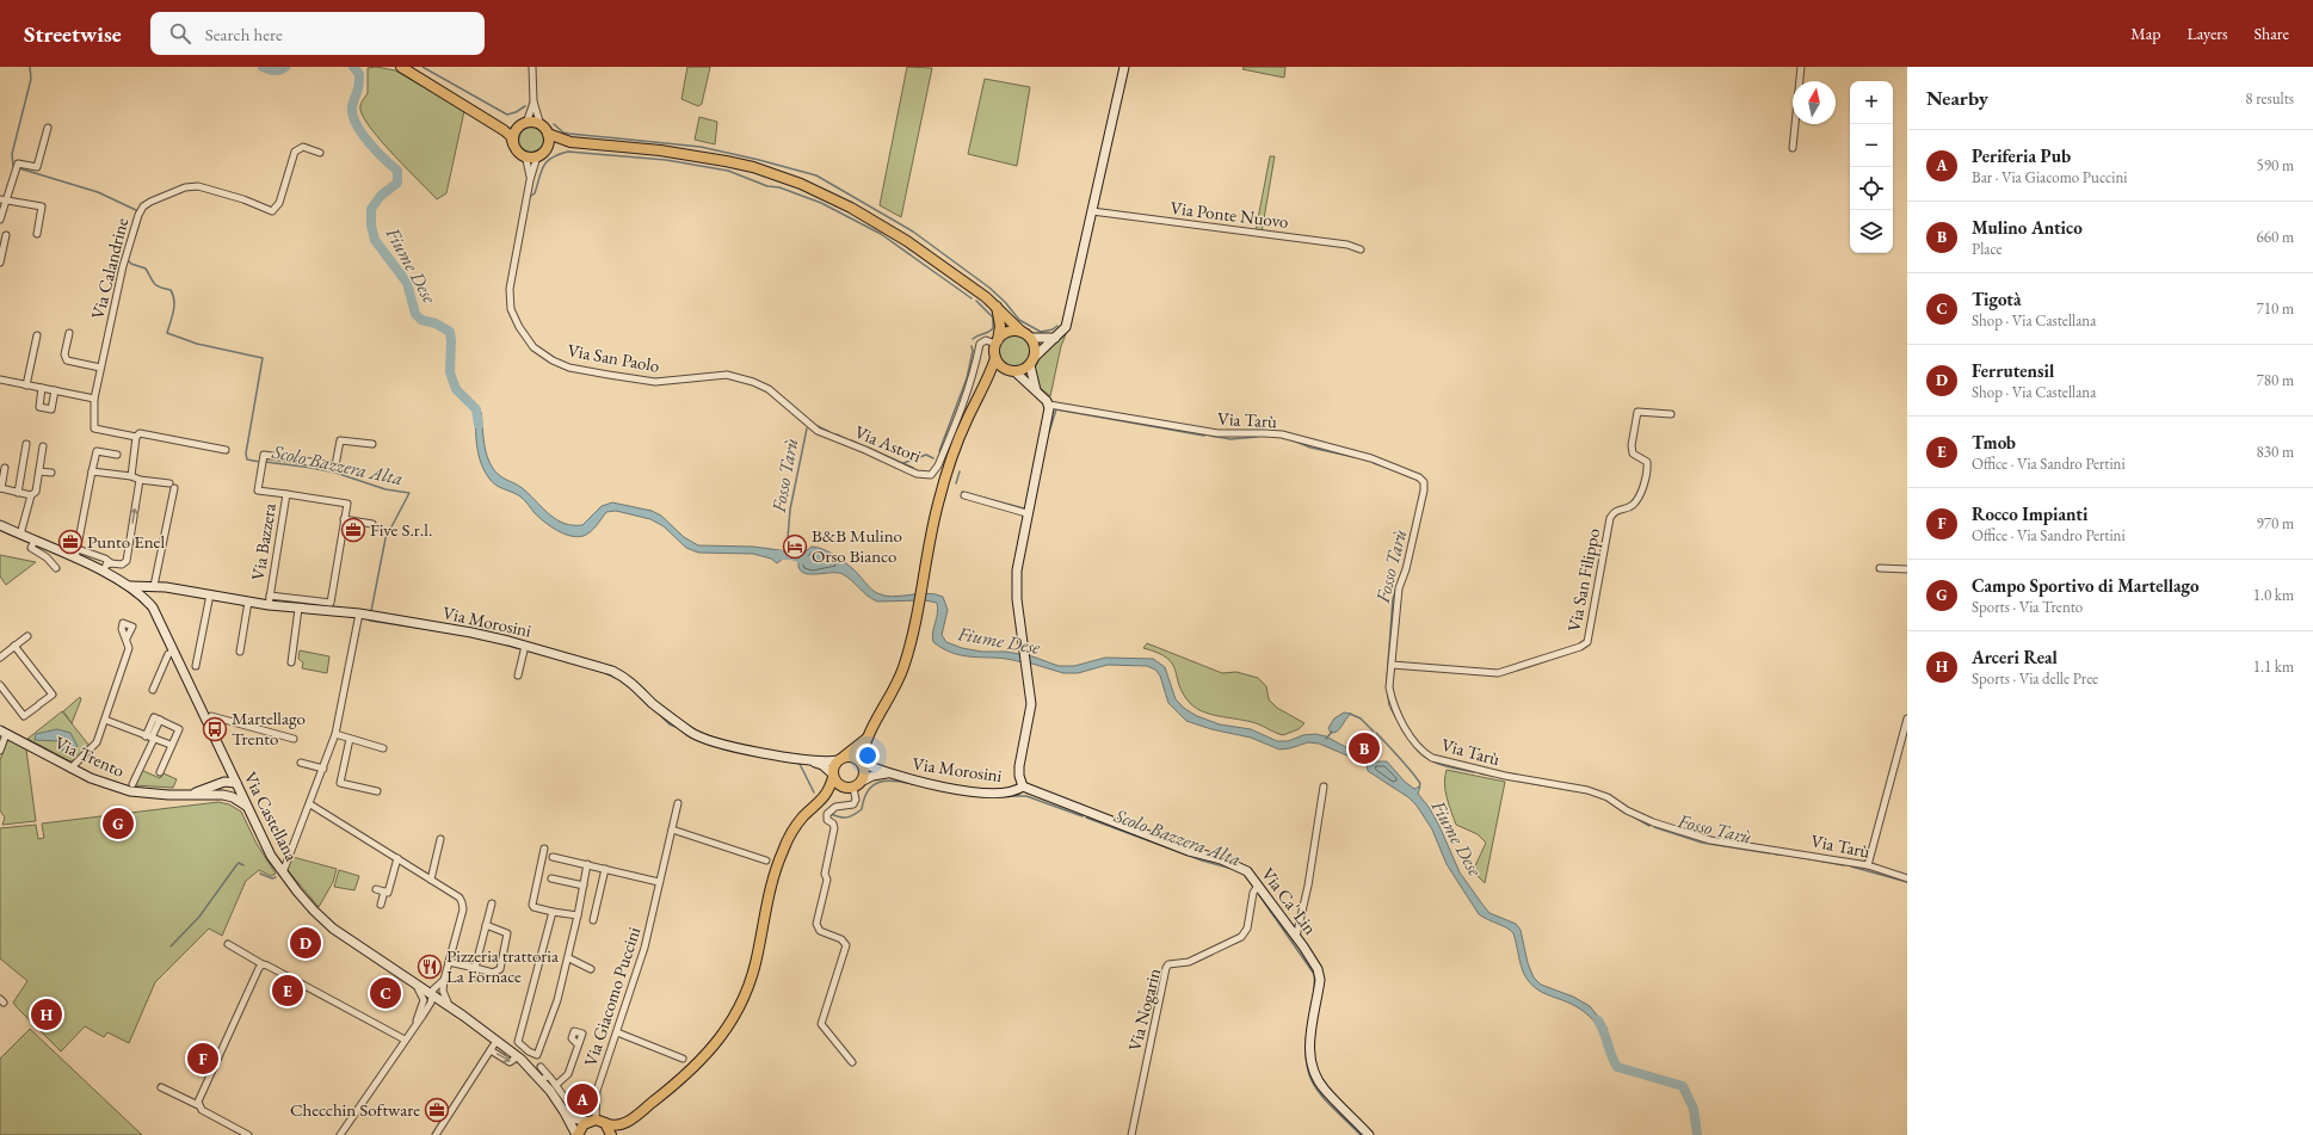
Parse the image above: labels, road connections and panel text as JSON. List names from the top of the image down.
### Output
{
  "streets": {
    "street": [
      "Via Ponte Nuovo",
      "Via Calandrine",
      "Via San Paolo",
      "Via Tarù",
      "Via Astori",
      "Via Bazzera",
      "Via San Filippo",
      "Via Morosini",
      "Via Trento",
      "Via Castellana",
      "Via Ca' Lin",
      "Via Giacomo Puccini",
      "Via Nogarin"
    ]
  },
  "crossings": [
    ["Via San Paolo", "Via Astori"],
    ["Via Tarù", "Via San Filippo"],
    ["Via Bazzera", "Via Morosini"],
    ["Via Morosini", "Via Castellana"],
    ["Via Morosini", "Via Ca' Lin"],
    ["Via Castellana", "Via Giacomo Puccini"],
    ["Via Ca' Lin", "Via Nogarin"]
  ],
  "water": ["Fiume Dese", "Scolo Bazzera Alta", "Fosso Tarù"],
  "places": {
    "office": ["Five S.r.l.", "Punto Enel", "Checchin Software"],
    "hotel": ["B&B Mulino Orso Bianco"],
    "bus stop": ["Martellago Trento"],
    "restaurant": ["Pizzeria trattoria La Fornace"]
  },
  "north": "top",
  "page": {
    "header": "Streetwise",
    "search": "Search here",
    "nav": ["Map", "Layers", "Share"],
    "heading": ["Nearby", "8 results"],
    "map_buttons": ["+", "−"],
    "list": [
      {
        "mark": "A",
        "name": "Periferia Pub",
        "note": "Bar · Via Giacomo Puccini",
        "value": "590 m"
      },
      {
        "mark": "B",
        "name": "Mulino Antico",
        "note": "Place",
        "value": "660 m"
      },
      {
        "mark": "C",
        "name": "Tigotà",
        "note": "Shop · Via Castellana",
        "value": "710 m"
      },
      {
        "mark": "D",
        "name": "Ferrutensil",
        "note": "Shop · Via Castellana",
        "value": "780 m"
      },
      {
        "mark": "E",
        "name": "Tmob",
        "note": "Office · Via Sandro Pertini",
        "value": "830 m"
      },
      {
        "mark": "F",
        "name": "Rocco Impianti",
        "note": "Office · Via Sandro Pertini",
        "value": "970 m"
      },
      {
        "mark": "G",
        "name": "Campo Sportivo di Martellago",
        "note": "Sports · Via Trento",
        "value": "1.0 km"
      },
      {
        "mark": "H",
        "name": "Arceri Real",
        "note": "Sports · Via delle Pree",
        "value": "1.1 km"
      }
    ],
    "pins": [
      "B",
      "G",
      "D",
      "E",
      "C",
      "H",
      "F",
      "A"
    ]
  }
}
